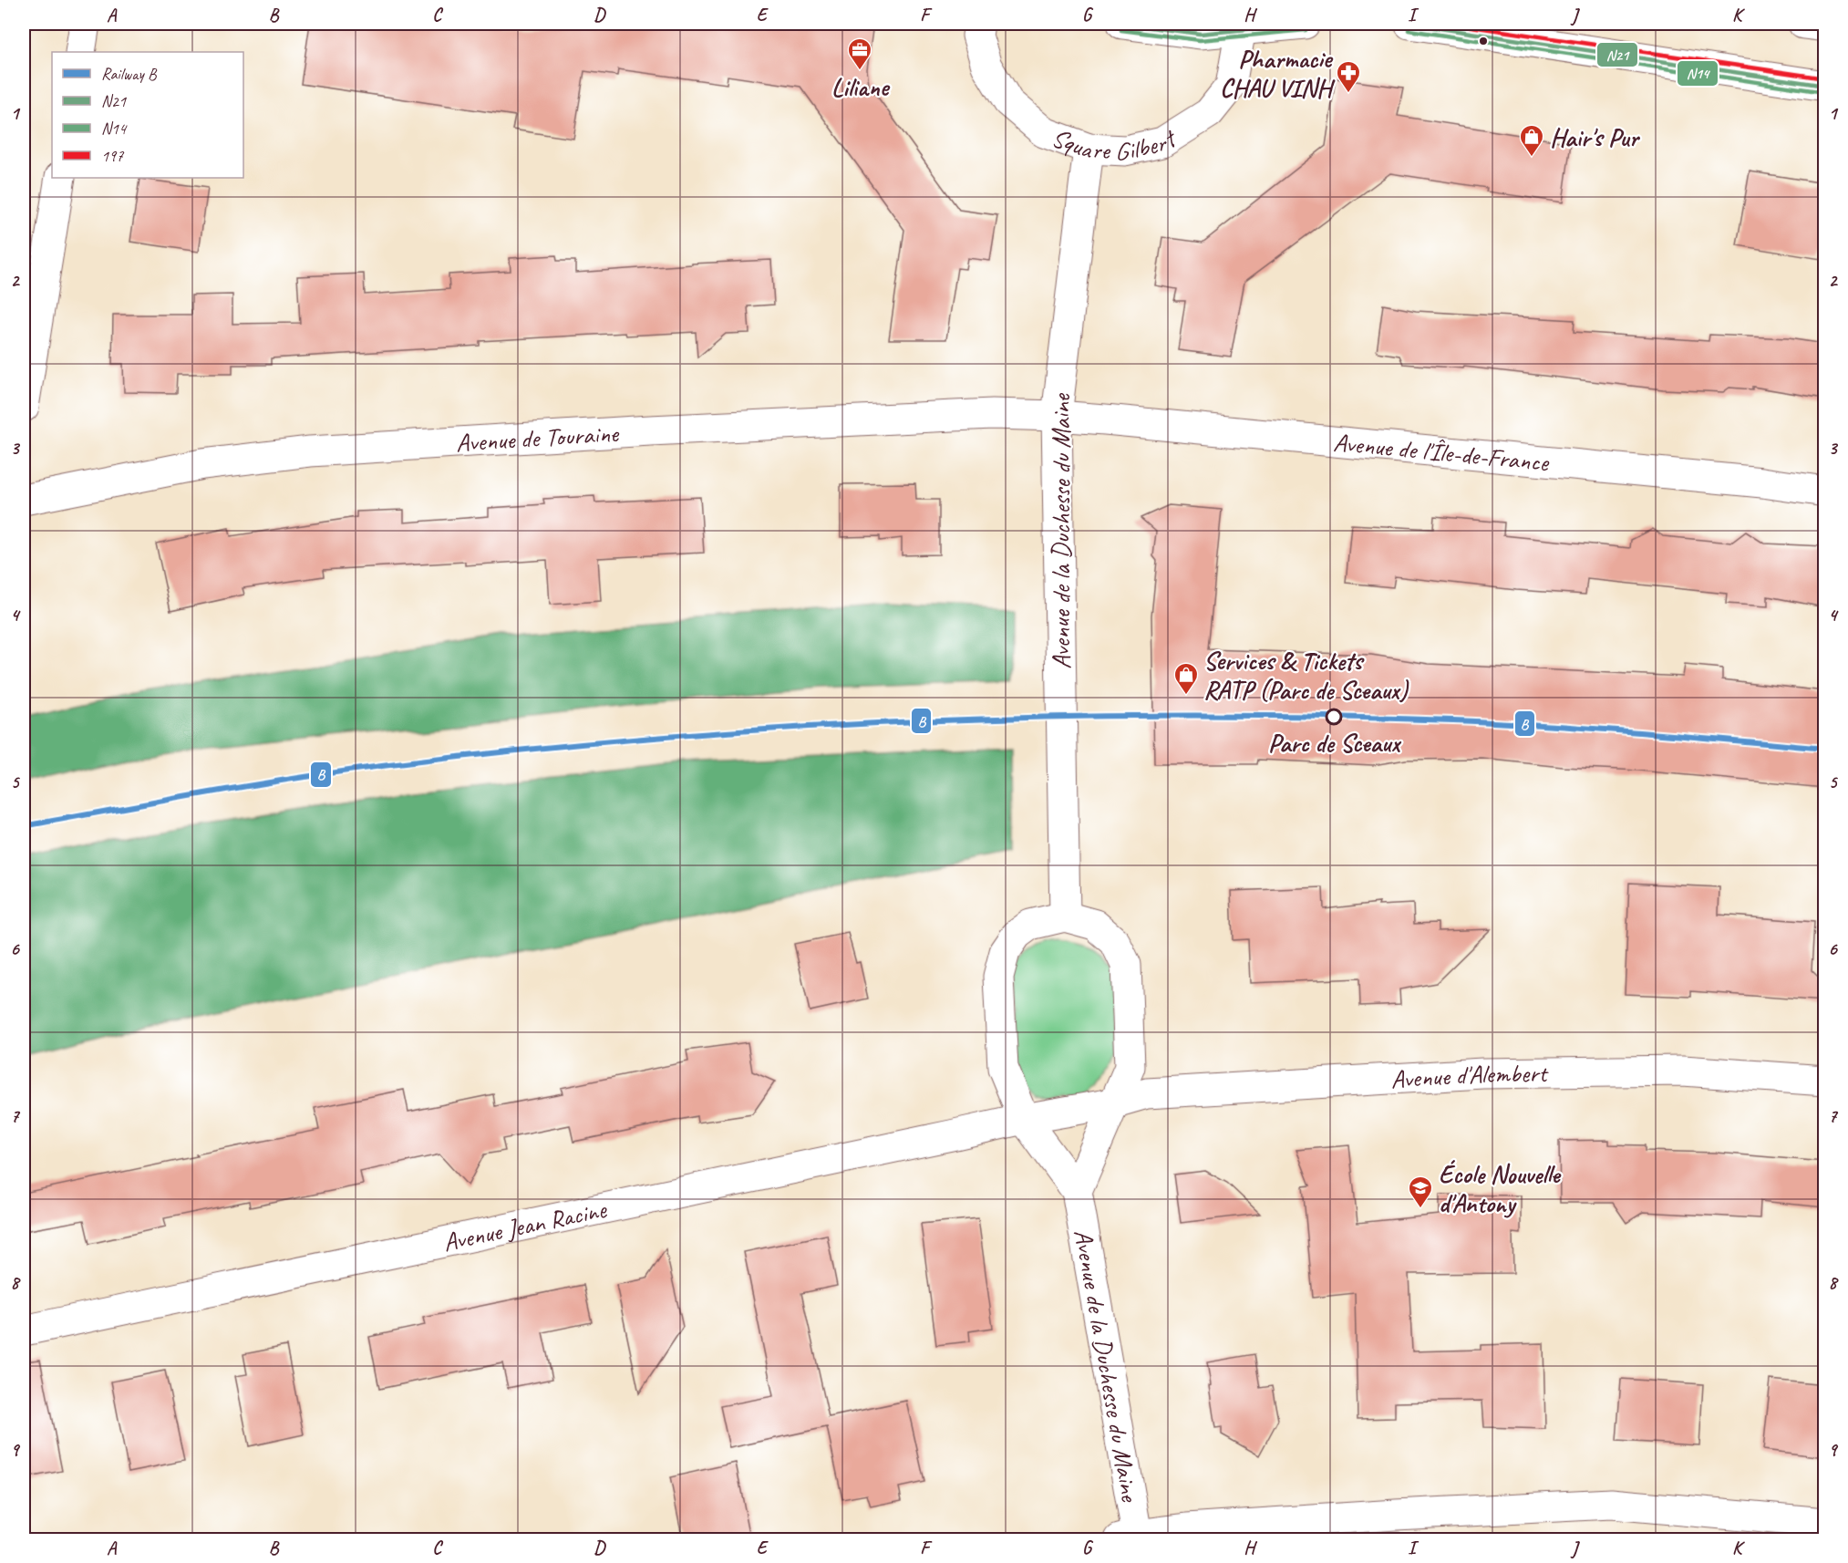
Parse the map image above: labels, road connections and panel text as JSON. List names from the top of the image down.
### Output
{
  "streets": {
    "street": [
      "Square Gilbert",
      "Avenue de Touraine",
      "Avenue de l'Île-de-France",
      "Avenue de la Duchesse du Maine",
      "Avenue d'Alembert",
      "Avenue Jean Racine"
    ]
  },
  "crossings": [
    ["Square Gilbert", "Avenue de la Duchesse du Maine"],
    ["Avenue de Touraine", "Avenue de l'Île-de-France"],
    ["Avenue de Touraine", "Avenue de la Duchesse du Maine"],
    ["Avenue de l'Île-de-France", "Avenue de la Duchesse du Maine"],
    ["Avenue de la Duchesse du Maine", "Avenue d'Alembert"],
    ["Avenue de la Duchesse du Maine", "Avenue Jean Racine"],
    ["Avenue d'Alembert", "Avenue Jean Racine"]
  ],
  "places": {
    "office": ["Liliane"],
    "pharmacy": ["Pharmacie CHAU VINH"],
    "shop": ["Hair's Pur", "Services & Tickets RATP (Parc de Sceaux)"],
    "other": ["Parc de Sceaux"],
    "school or university": ["École Nouvelle d'Antony"]
  },
  "lines": [
    "transit line N21",
    "transit line 197",
    "transit line N14",
    "rail line B"
  ],
  "legend": [
    "Railway B",
    "N21",
    "N14",
    "197"
  ],
  "grid": {
    "columns": [
      "A",
      "B",
      "C",
      "D",
      "E",
      "F",
      "G",
      "H",
      "I",
      "J",
      "K"
    ],
    "rows": [
      "1",
      "2",
      "3",
      "4",
      "5",
      "6",
      "7",
      "8",
      "9"
    ]
  }
}
